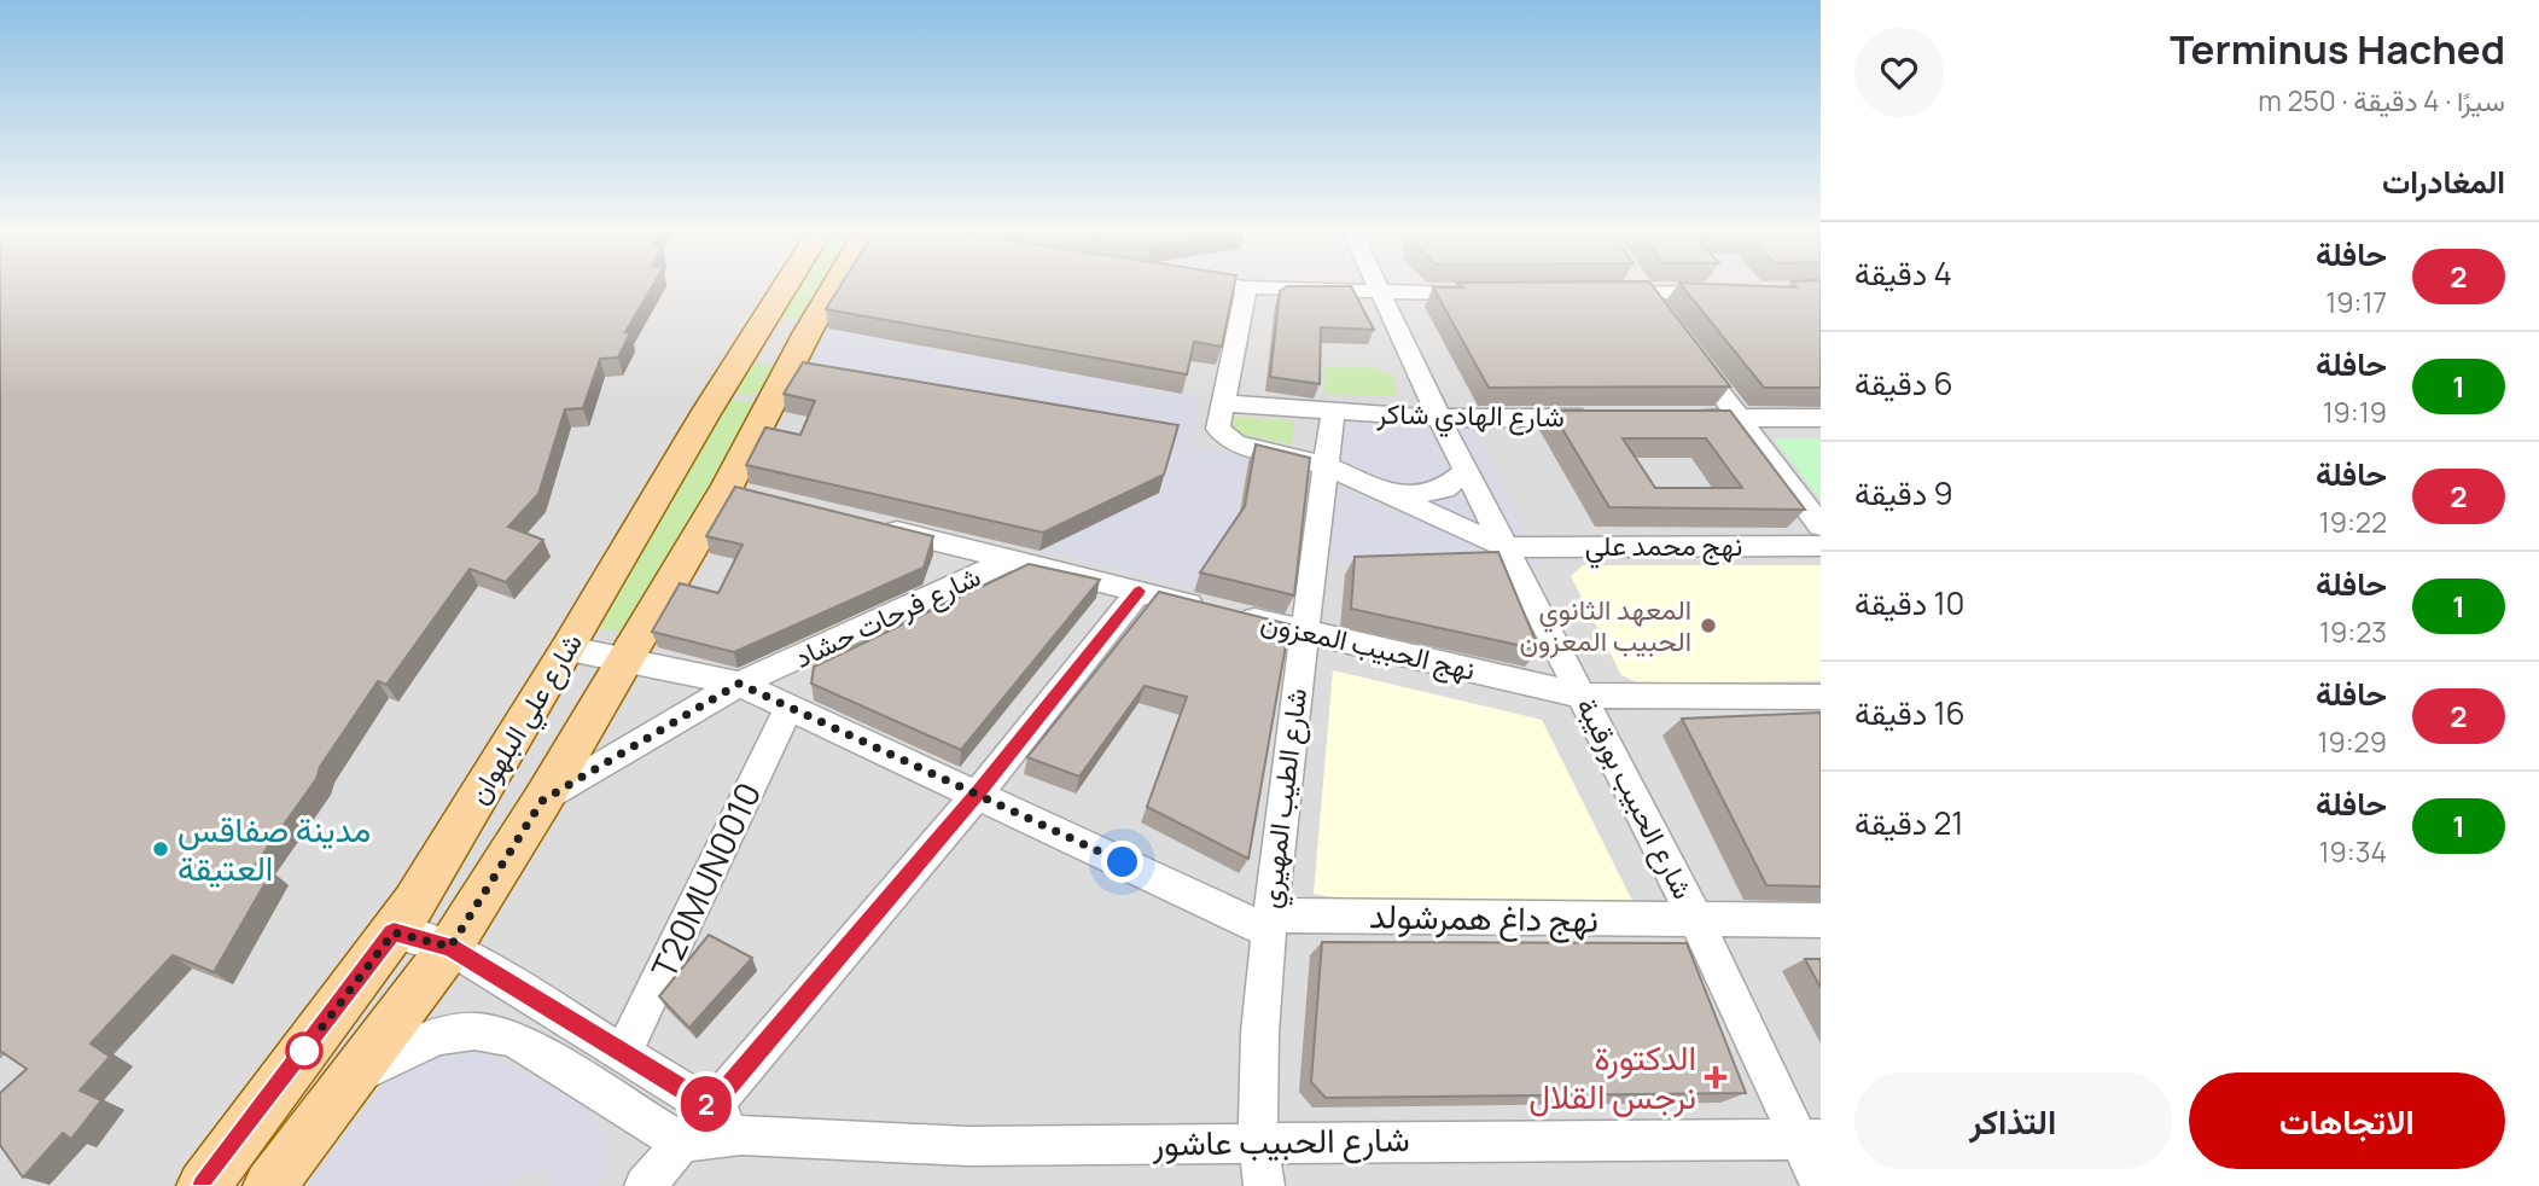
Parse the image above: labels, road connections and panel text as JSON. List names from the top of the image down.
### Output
{
  "streets": {
    "main road": ["شارع علي البلهوان"],
    "street": [
      "شارع الهادي شاكر",
      "نهج محمد علي",
      "شارع فرحات حشاد",
      "نهج الحبيب المعزون",
      "شارع الطيب المهيري",
      "شارع الحبيب بورقيبة",
      "T20MUN0010",
      "نهج داغ همرشولد",
      "شارع الحبيب عاشور"
    ]
  },
  "crossings": [
    ["شارع الهادي شاكر", "شارع الطيب المهيري"],
    ["شارع الهادي شاكر", "شارع الحبيب بورقيبة"],
    ["نهج محمد علي", "شارع الحبيب بورقيبة"],
    ["شارع فرحات حشاد", "نهج الحبيب المعزون"],
    ["شارع فرحات حشاد", "شارع علي البلهوان"],
    ["شارع فرحات حشاد", "نهج داغ همرشولد"],
    ["نهج الحبيب المعزون", "شارع الطيب المهيري"],
    ["نهج الحبيب المعزون", "شارع الحبيب بورقيبة"],
    ["شارع علي البلهوان", "نهج داغ همرشولد"],
    ["شارع الطيب المهيري", "نهج داغ همرشولد"],
    ["شارع الطيب المهيري", "شارع الحبيب عاشور"],
    ["شارع الحبيب بورقيبة", "نهج داغ همرشولد"],
    ["شارع الحبيب بورقيبة", "شارع الحبيب عاشور"],
    ["T20MUN0010", "نهج داغ همرشولد"]
  ],
  "places": {
    "other": ["المعهد الثانوي الحبيب المعزون", "مدينة صفاقس العتيقة"],
    "health": ["الدكتورة نرجس القلال"]
  },
  "lines": ["bus line 2"],
  "page": {
    "heading": [
      ["Terminus Hached", "سيرًا · 4 دقيقة · 250 m"],
      "المغادرات"
    ],
    "on_map": "2",
    "list": [
      {
        "mark": "2",
        "name": "حافلة",
        "note": "19:17",
        "value": "4 دقيقة"
      },
      {
        "mark": "1",
        "name": "حافلة",
        "note": "19:19",
        "value": "6 دقيقة"
      },
      {
        "mark": "2",
        "name": "حافلة",
        "note": "19:22",
        "value": "9 دقيقة"
      },
      {
        "mark": "1",
        "name": "حافلة",
        "note": "19:23",
        "value": "10 دقيقة"
      },
      {
        "mark": "2",
        "name": "حافلة",
        "note": "19:29",
        "value": "16 دقيقة"
      },
      {
        "mark": "1",
        "name": "حافلة",
        "note": "19:34",
        "value": "21 دقيقة"
      }
    ],
    "buttons": ["الاتجاهات", "التذاكر"]
  }
}
